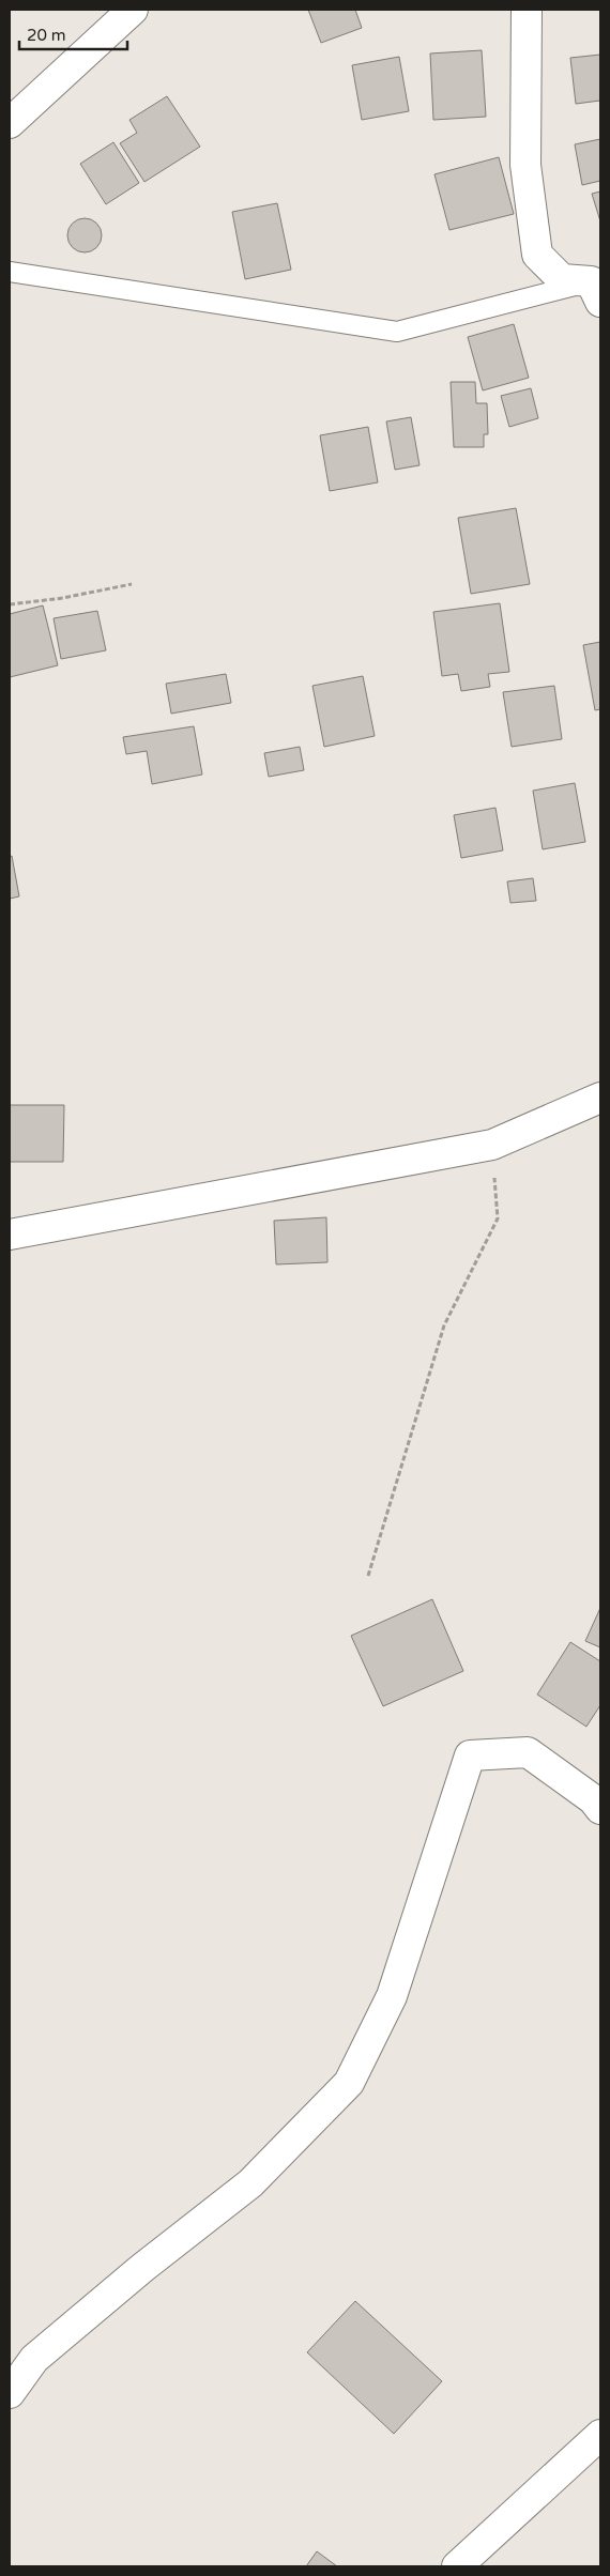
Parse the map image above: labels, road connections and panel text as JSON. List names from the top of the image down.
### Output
{
  "scale_bar": "20 m"
}
